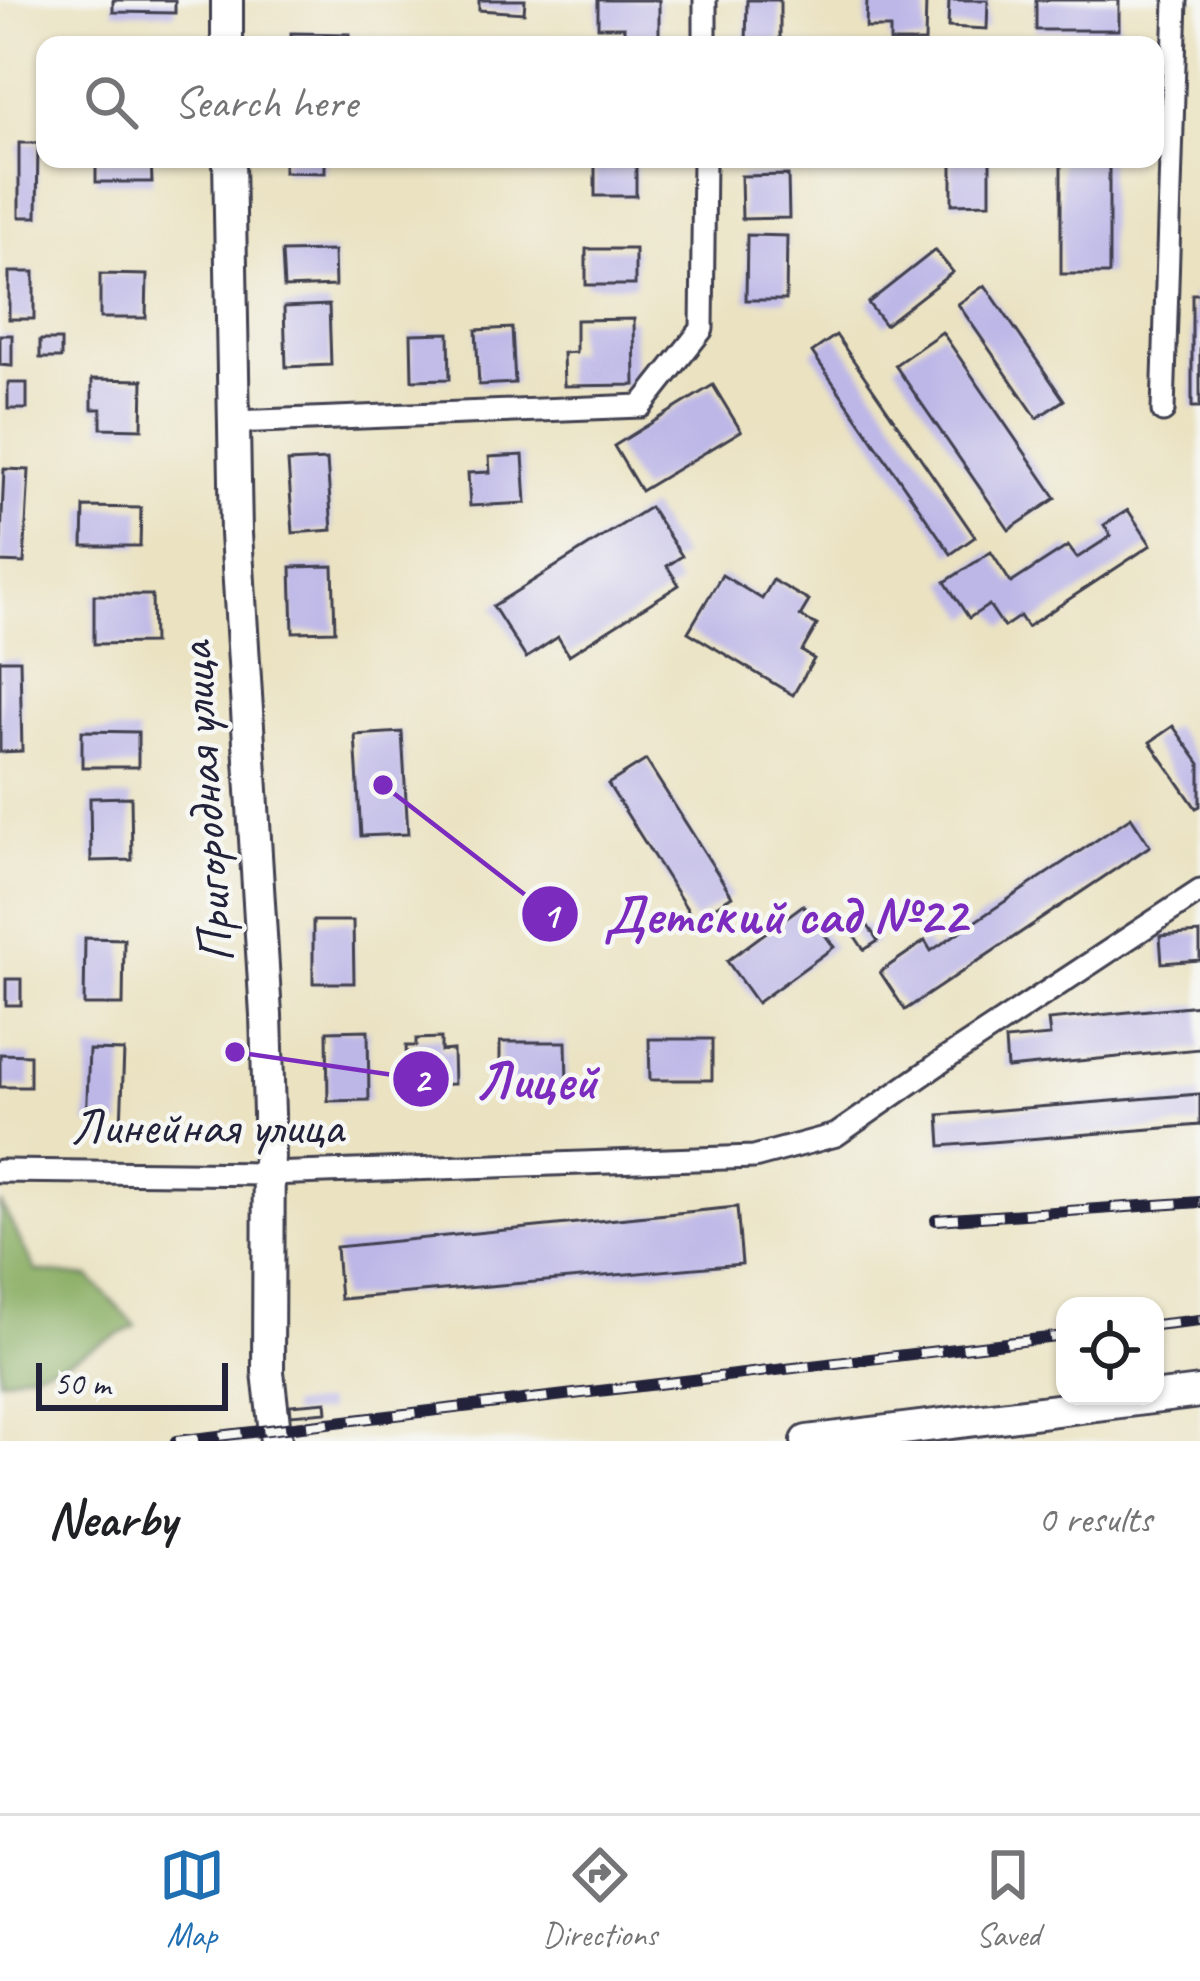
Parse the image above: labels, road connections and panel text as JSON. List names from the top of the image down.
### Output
{
  "streets": {
    "main road": ["Пригородная улица"],
    "street": ["Линейная улица"]
  },
  "crossings": [
    ["Пригородная улица", "Линейная улица"]
  ],
  "places": ["Детский сад №22", "Лицей"],
  "scale_bar": "50 m",
  "page": {
    "search": "Search here",
    "scale": "50 m",
    "heading": ["Nearby", "0 results"],
    "nav": ["Map", "Directions", "Saved"]
  }
}
